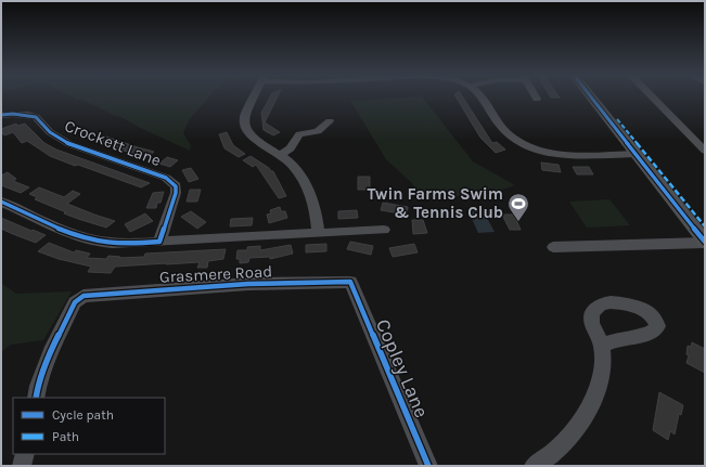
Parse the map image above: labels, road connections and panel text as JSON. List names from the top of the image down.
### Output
{
  "streets": {
    "street": ["Crockett Lane", "Grasmere Road", "Copley Lane"]
  },
  "crossings": [
    ["Grasmere Road", "Copley Lane"]
  ],
  "places": {
    "sports": ["Twin Farms Swim & Tennis Club"]
  },
  "legend": ["Cycle path", "Path"]
}
